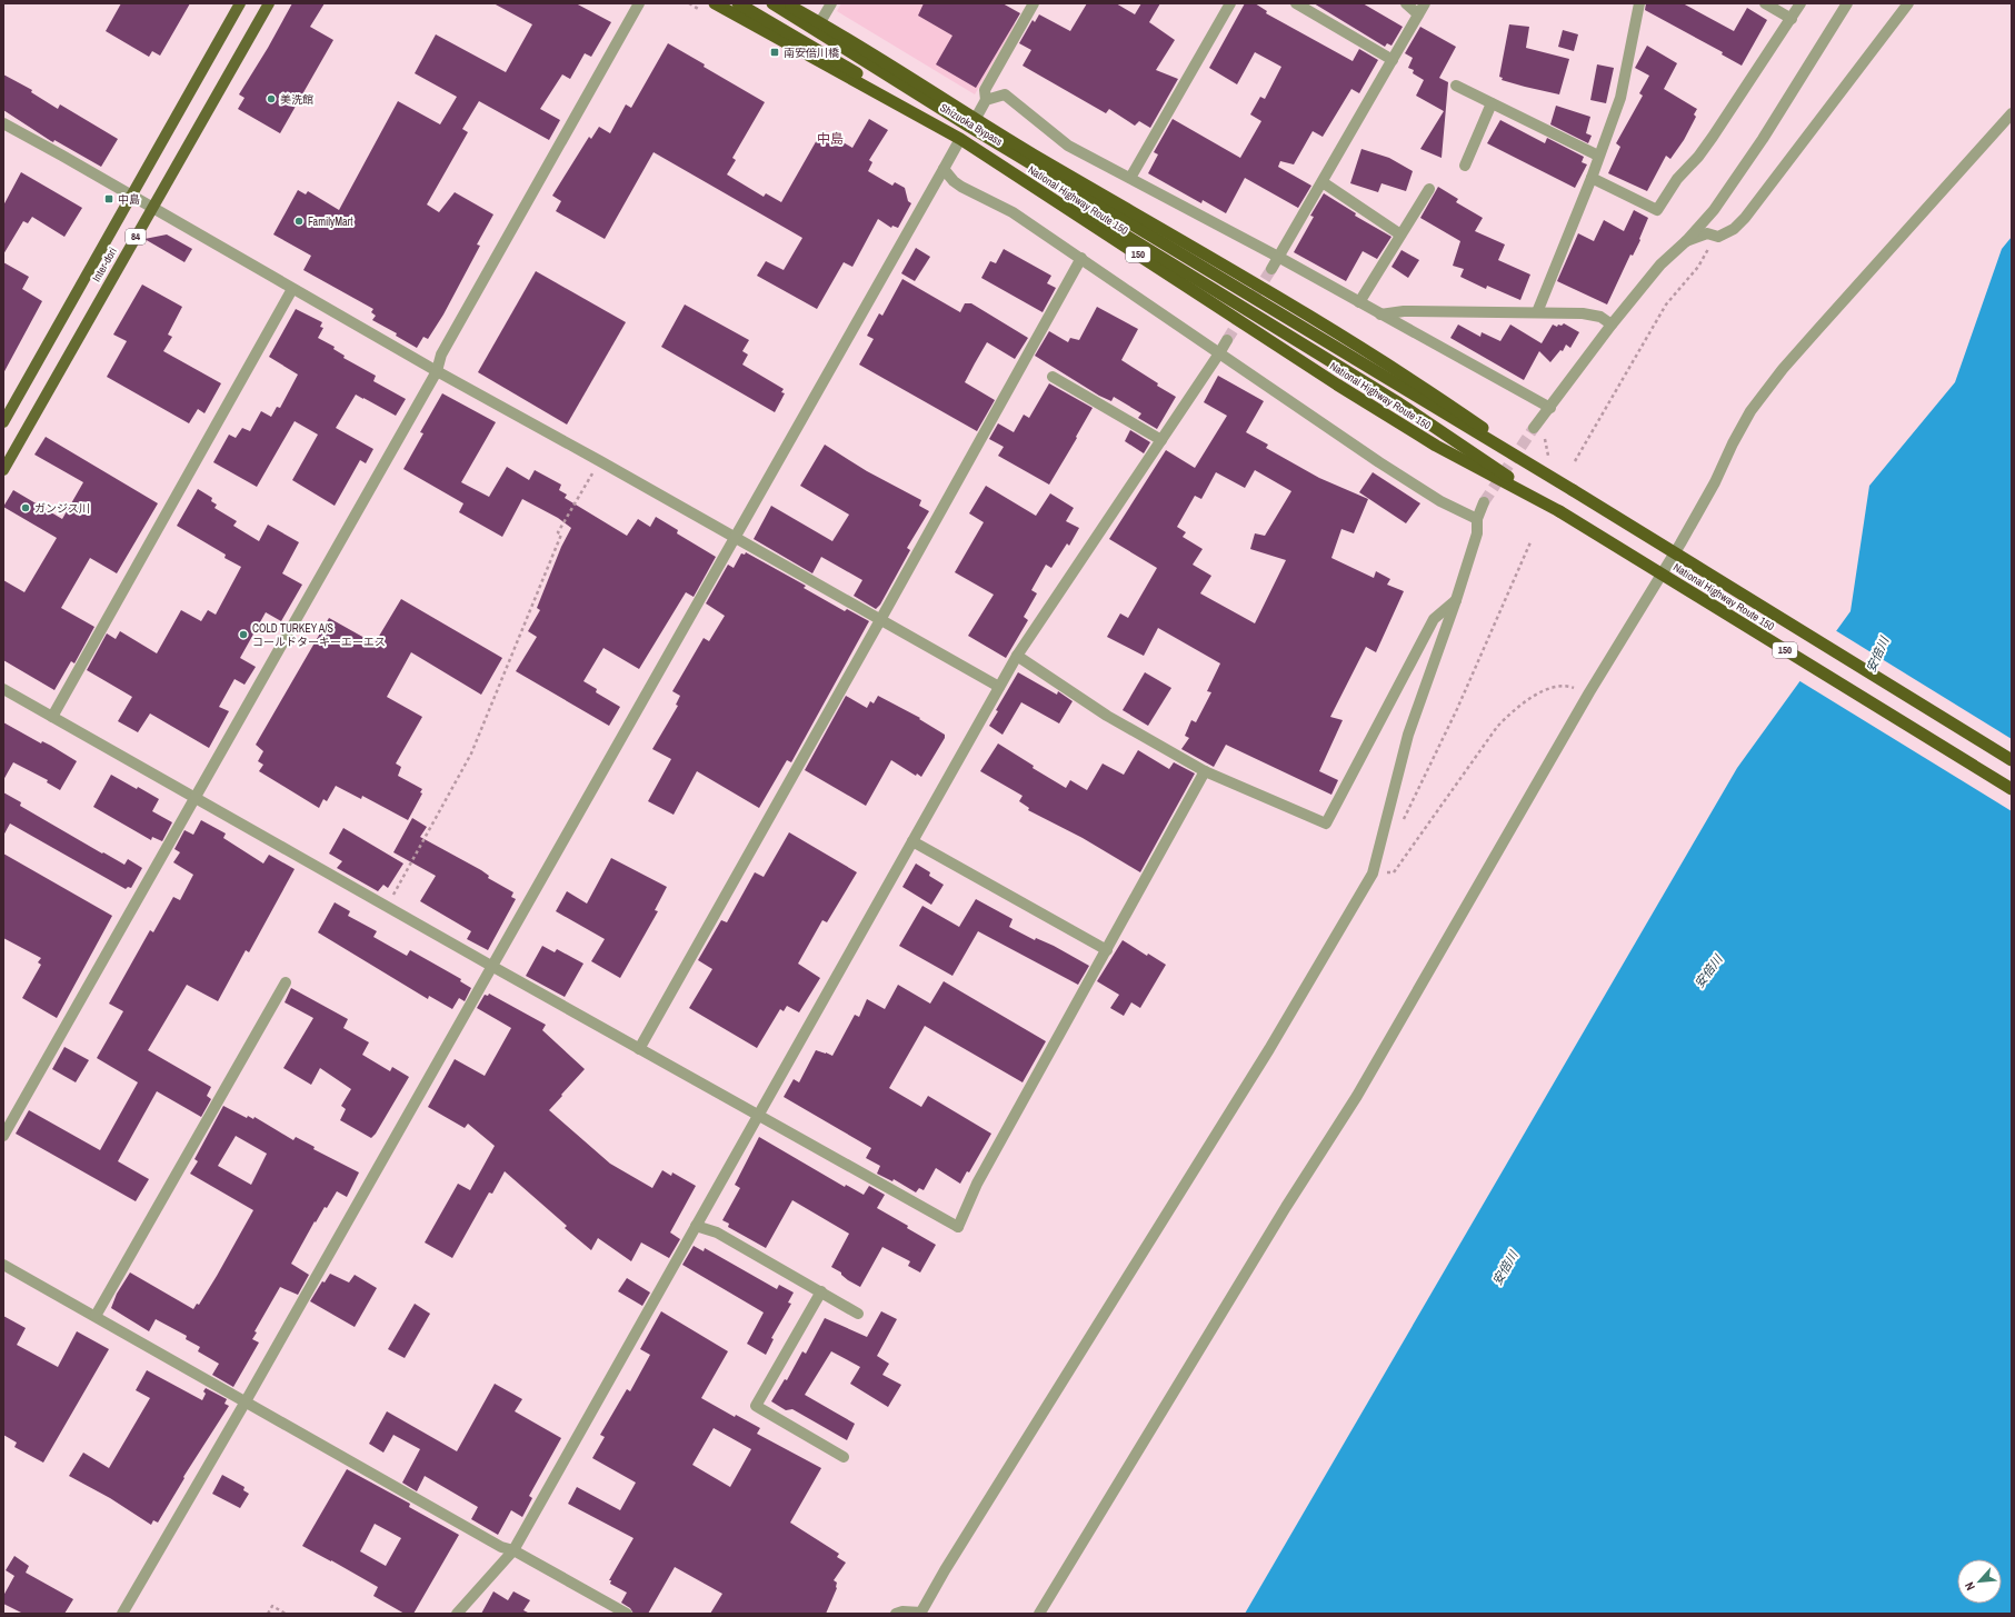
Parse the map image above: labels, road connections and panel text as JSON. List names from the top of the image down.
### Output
{
  "streets": {
    "highway": ["Shizuoka Bypass", "National Highway Route 150", "150"],
    "main road": ["84", "Inter-dori"]
  },
  "crossings": [
    ["Shizuoka Bypass", "National Highway Route 150"]
  ],
  "districts": ["中島"],
  "water": ["安倍川"],
  "places": {
    "transit": ["南安倍川橋", "中島"],
    "other": [
      "美洗館",
      "FamilyMart",
      "ガンジス川",
      "COLD TURKEY A/S コールドターキーエーエス"
    ]
  },
  "north": "bottom left"
}
